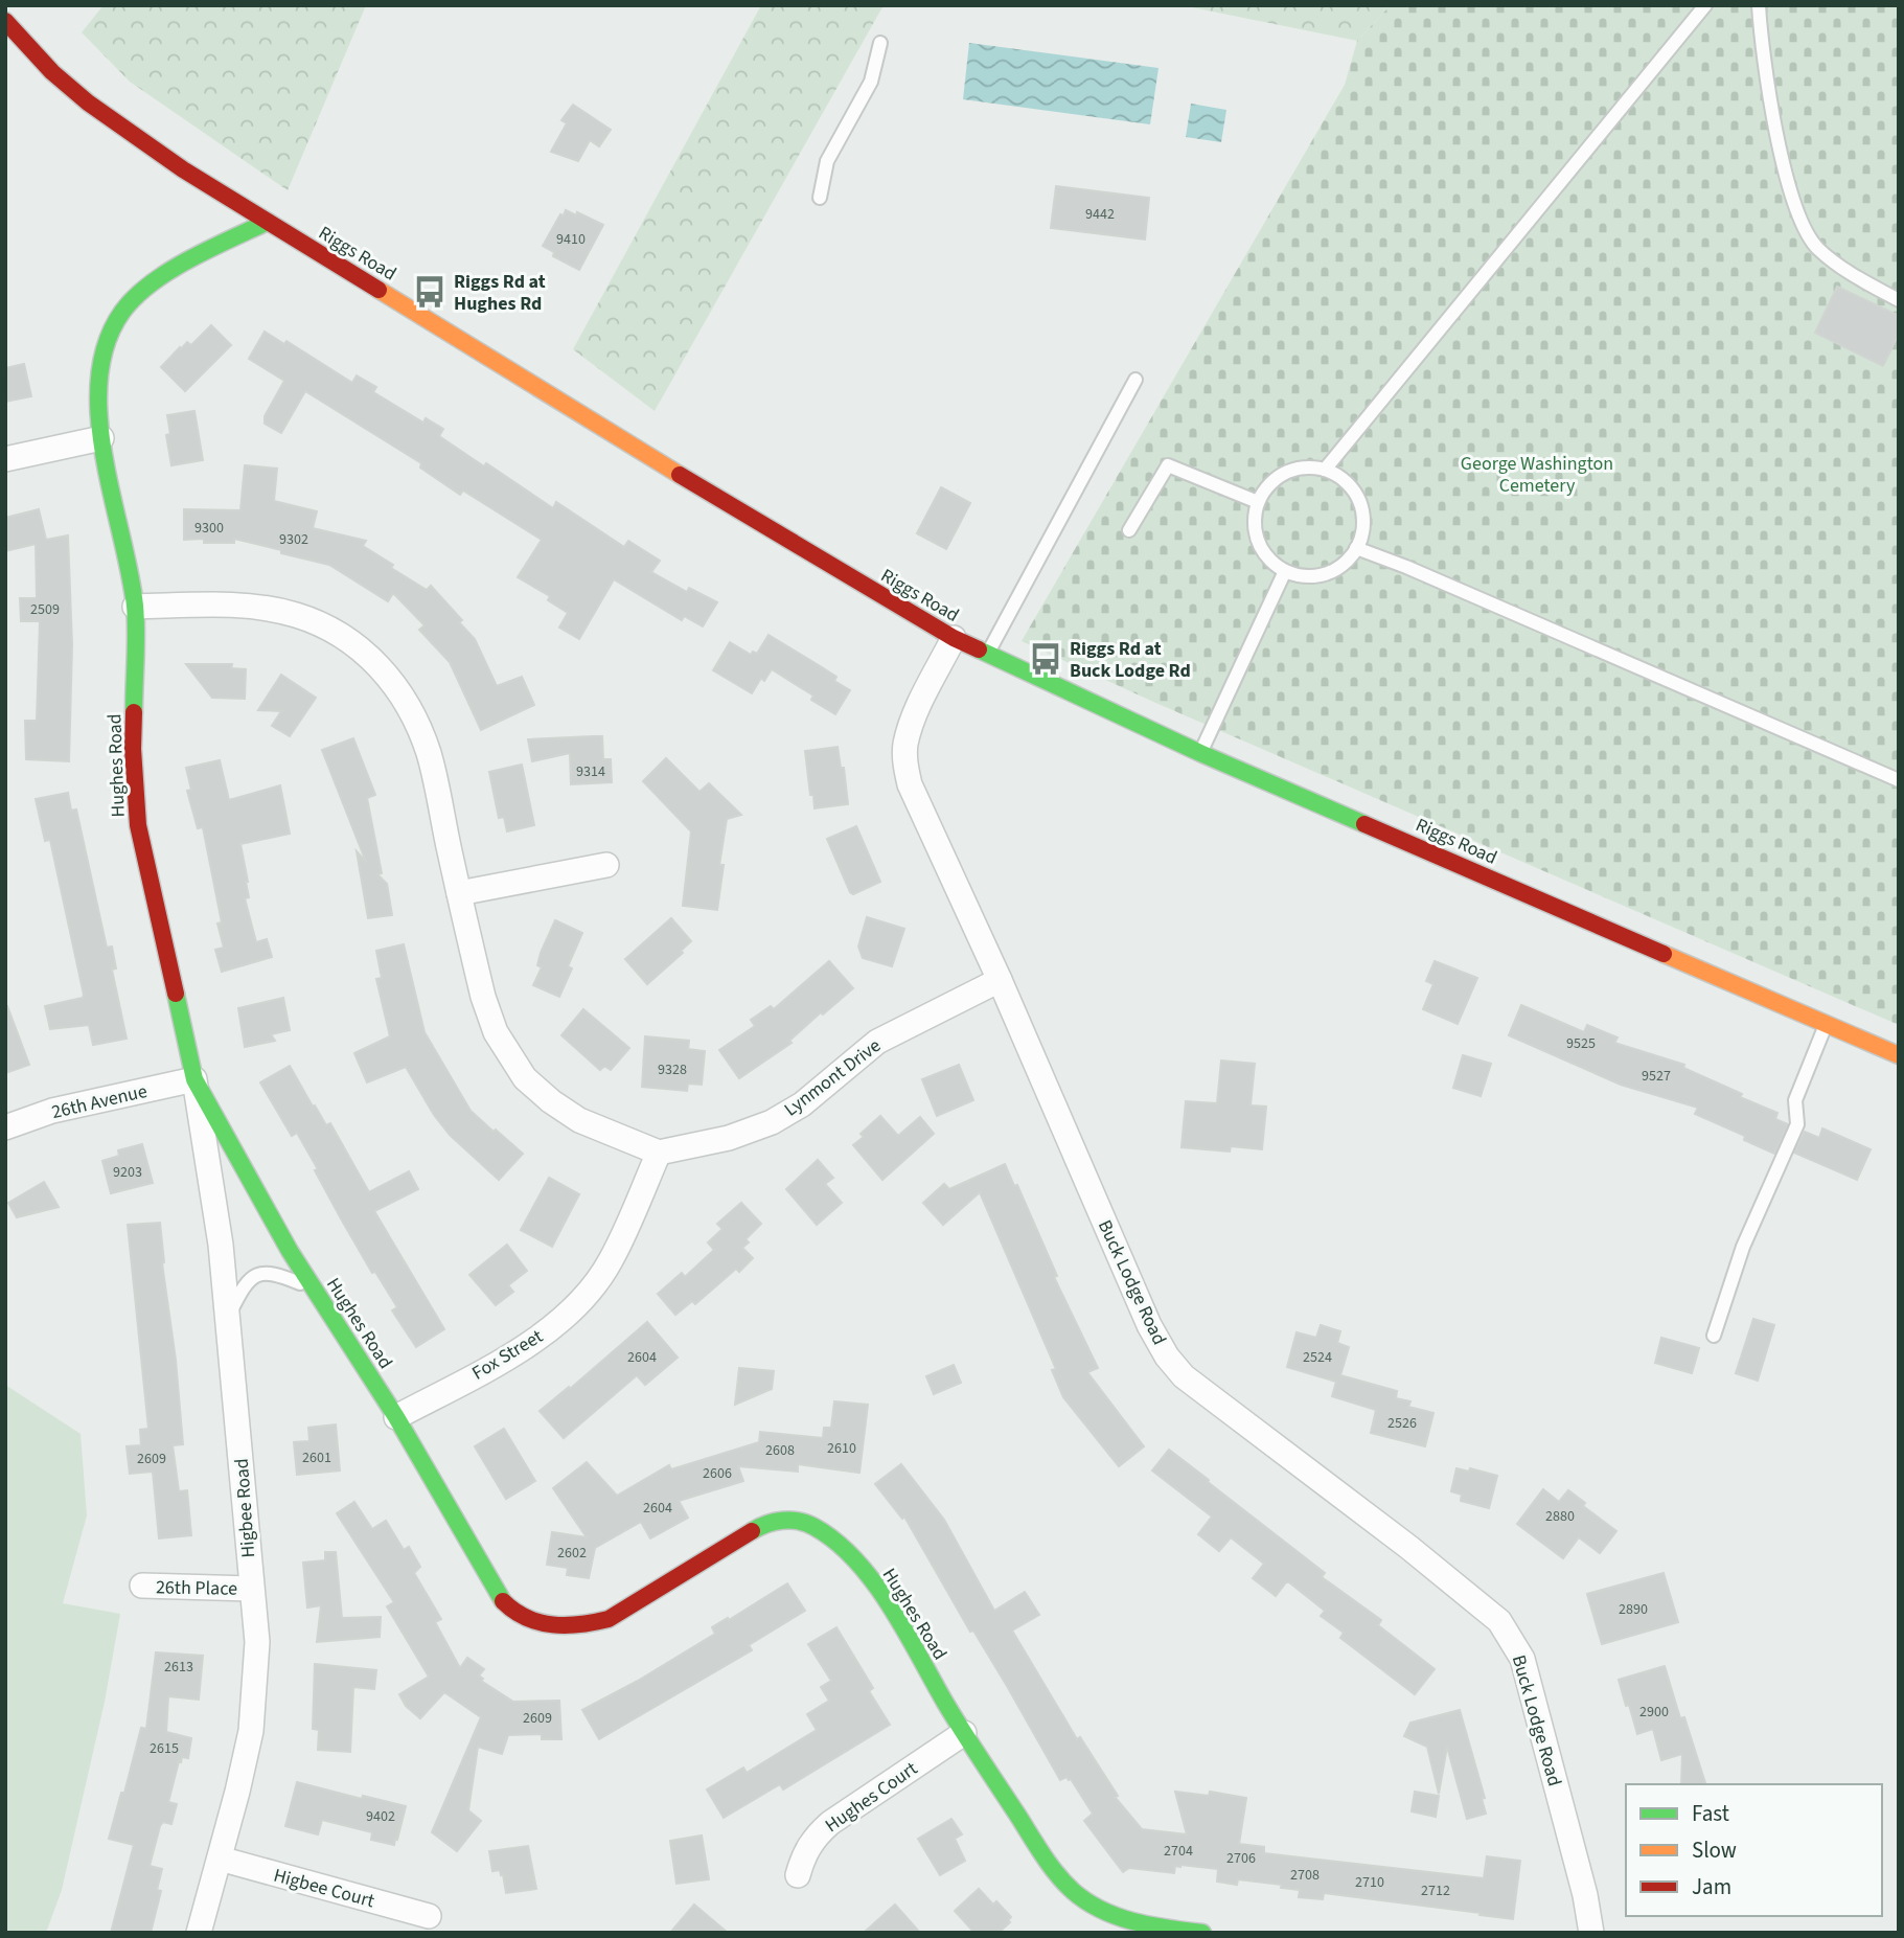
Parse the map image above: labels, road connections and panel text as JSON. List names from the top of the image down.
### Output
{
  "streets": {
    "street": [
      "Riggs Road",
      "Hughes Road",
      "Lynmont Drive",
      "26th Avenue",
      "Buck Lodge Road",
      "Fox Street",
      "Higbee Road",
      "26th Place",
      "Hughes Court",
      "Higbee Court"
    ]
  },
  "crossings": [
    ["Riggs Road", "Hughes Road"],
    ["Riggs Road", "Buck Lodge Road"],
    ["Hughes Road", "26th Avenue"],
    ["Hughes Road", "Fox Street"],
    ["Hughes Road", "Higbee Road"],
    ["Hughes Road", "Hughes Court"],
    ["Lynmont Drive", "Buck Lodge Road"],
    ["Lynmont Drive", "Fox Street"],
    ["26th Avenue", "Higbee Road"],
    ["Higbee Road", "26th Place"],
    ["Higbee Road", "Higbee Court"]
  ],
  "parks": ["George Washington Cemetery"],
  "places": {
    "bus stop": ["Riggs Rd at Hughes Rd", "Riggs Rd at Buck Lodge Rd"]
  },
  "house_numbers": [
    "9442",
    "9410",
    "9300",
    "9302",
    "2509",
    "9314",
    "9525",
    "9328",
    "9527",
    "9203",
    "2604",
    "2524",
    "2526",
    "2610",
    "2608",
    "2601",
    "2609",
    "2606",
    "2604",
    "2880",
    "2602",
    "2890",
    "2613",
    "2900",
    "2609",
    "2615",
    "9402",
    "2704",
    "2706",
    "2708",
    "2710",
    "2712"
  ],
  "legend": ["Fast", "Slow", "Jam"]
}
